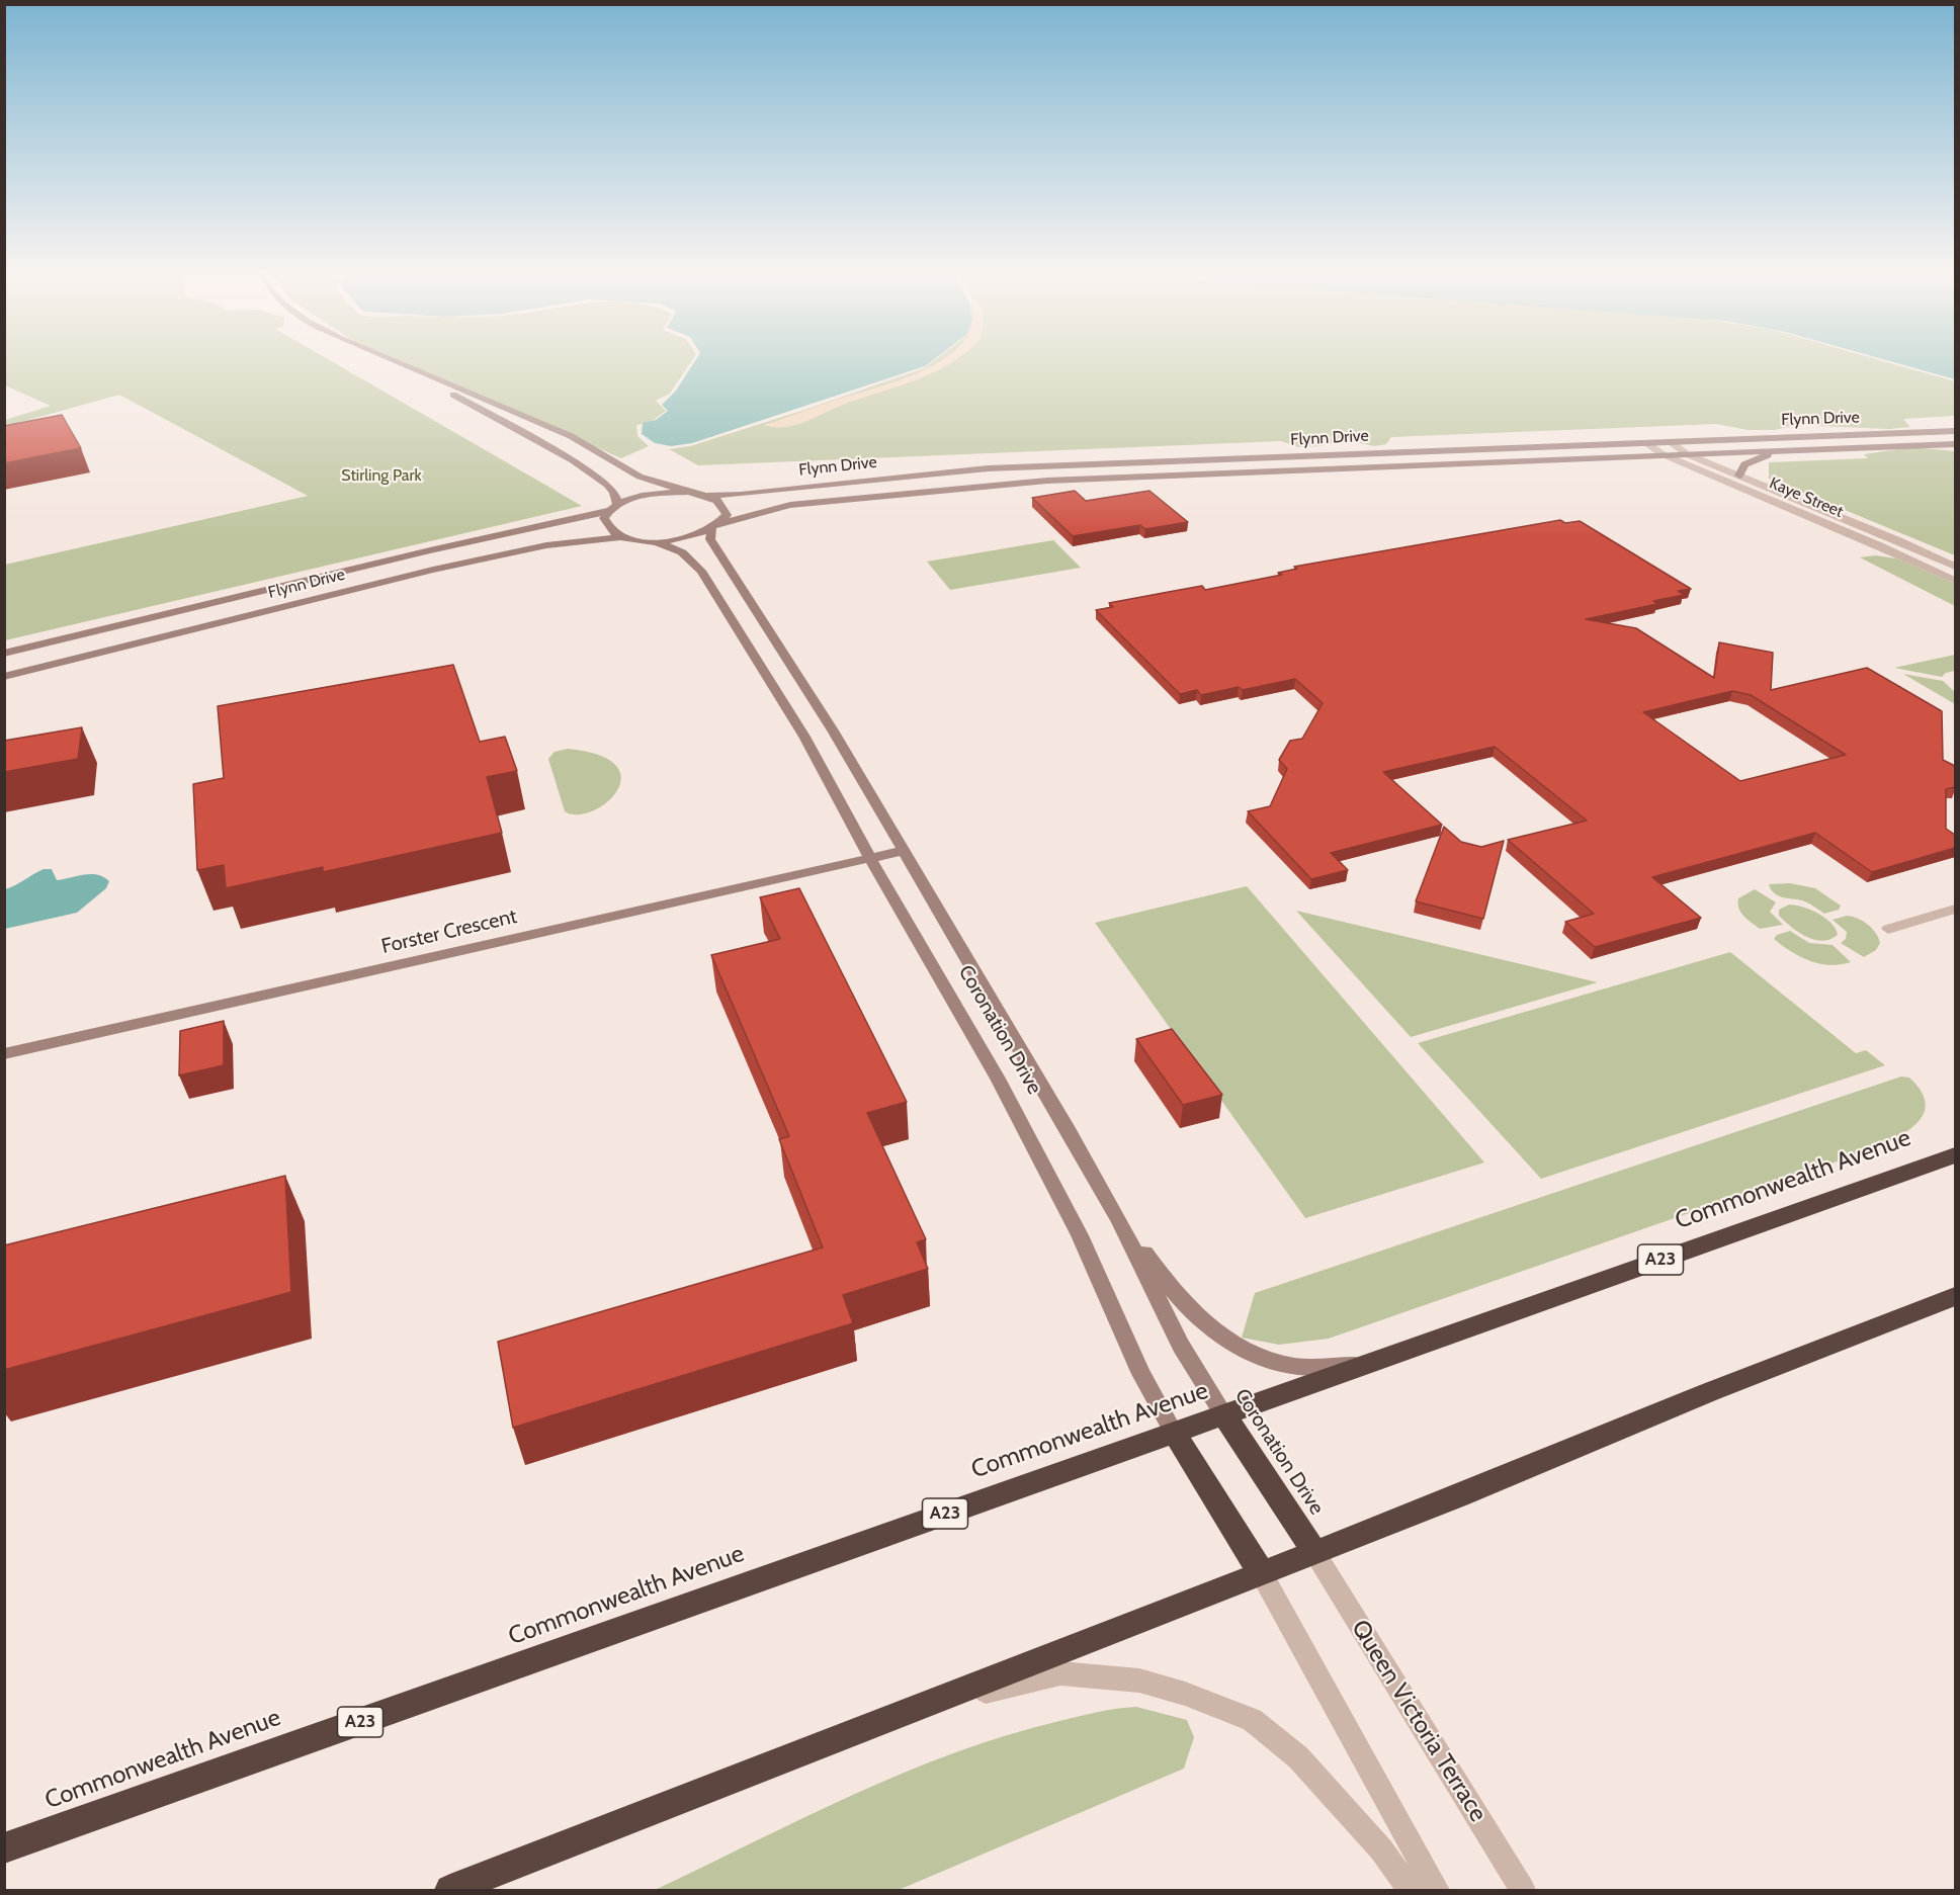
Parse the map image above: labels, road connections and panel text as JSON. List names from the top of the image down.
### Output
{
  "streets": {
    "highway": ["Coronation Drive", "Commonwealth Avenue", "A23"],
    "main road": ["Flynn Drive", "Forster Crescent"],
    "street": ["Kaye Street", "Queen Victoria Terrace"]
  },
  "crossings": [
    ["Flynn Drive", "Kaye Street"],
    ["Flynn Drive", "Coronation Drive"],
    ["Forster Crescent", "Coronation Drive"],
    ["Coronation Drive", "Commonwealth Avenue"],
    ["Coronation Drive", "Queen Victoria Terrace"]
  ],
  "parks": ["Stirling Park"]
}
